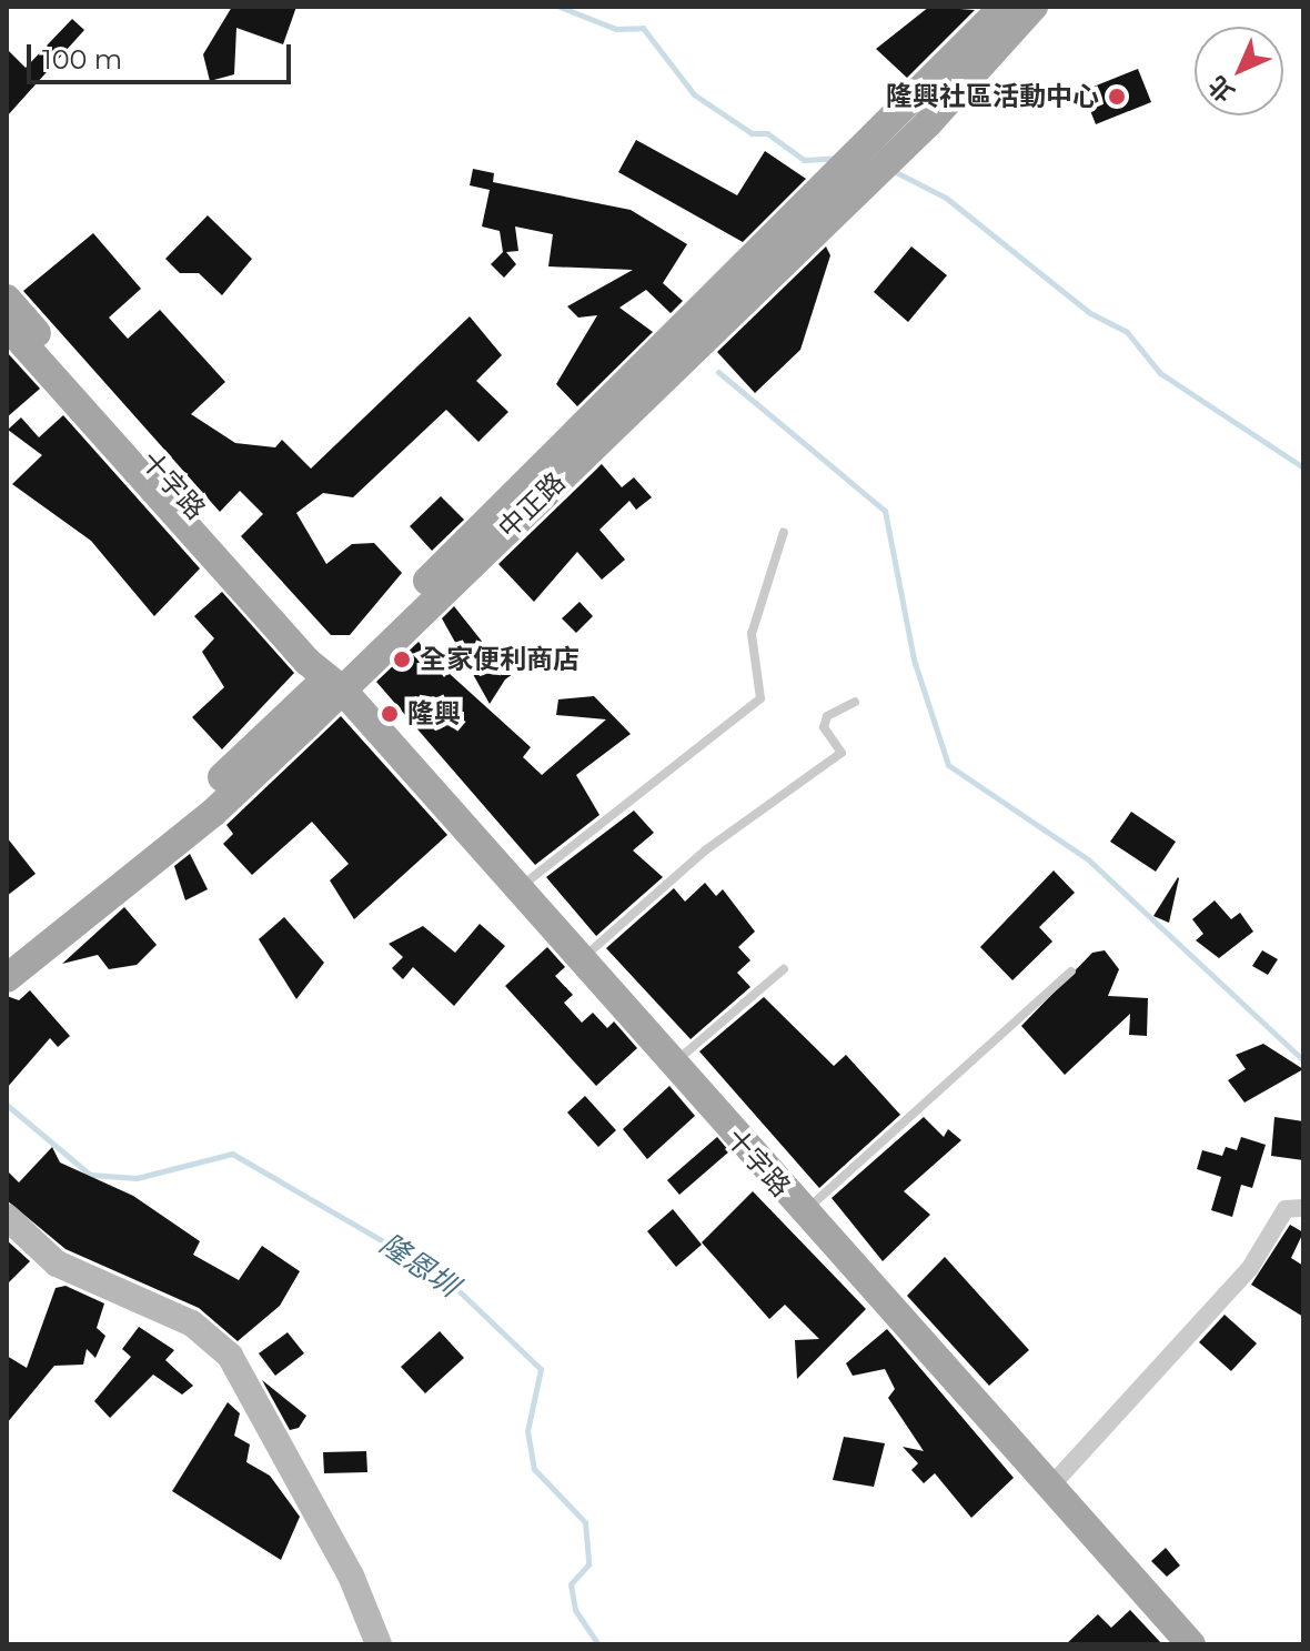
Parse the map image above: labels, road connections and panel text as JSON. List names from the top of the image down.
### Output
{
  "streets": {
    "main road": ["十字路", "中正路"]
  },
  "crossings": [
    ["十字路", "中正路"]
  ],
  "water": ["隆恩圳"],
  "places": ["隆興社區活動中心", "全家便利商店", "隆興"],
  "scale_bar": "100 m",
  "north": "bottom left"
}
